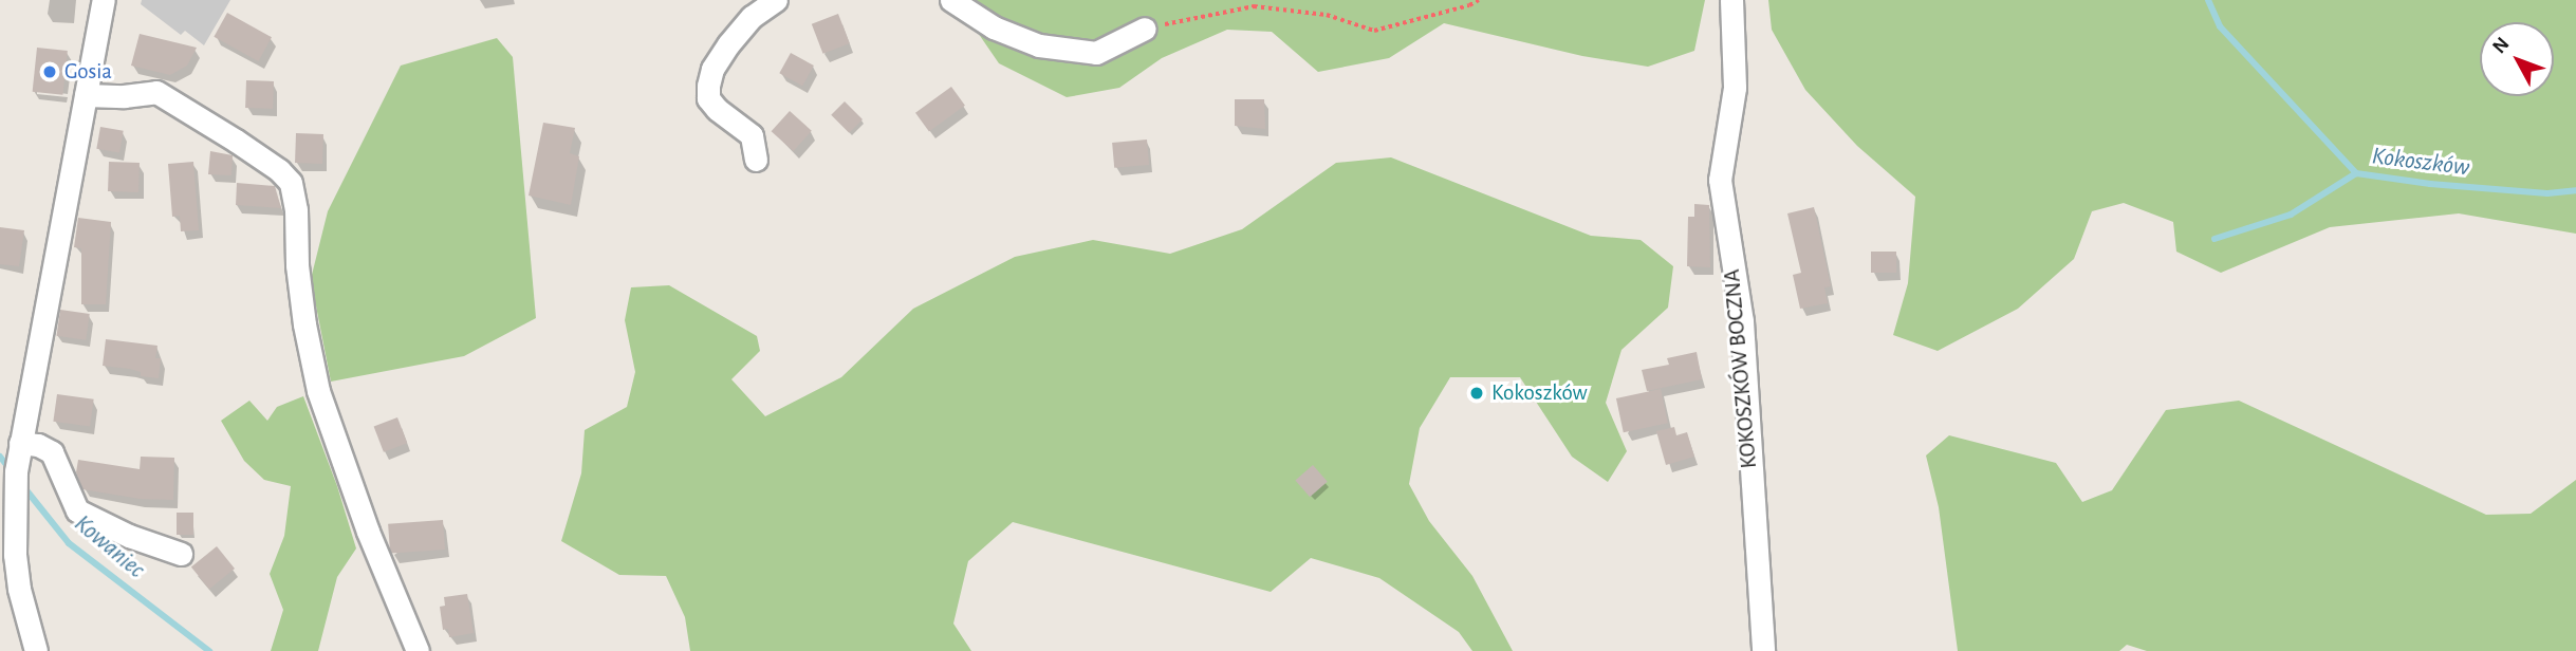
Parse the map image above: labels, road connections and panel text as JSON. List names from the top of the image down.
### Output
{
  "streets": {
    "street": ["KOKOSZKÓW BOCZNA"]
  },
  "water": ["Kokoszków", "Kowaniec"],
  "places": ["Gosia", "Kokoszków"],
  "north": "top left"
}
